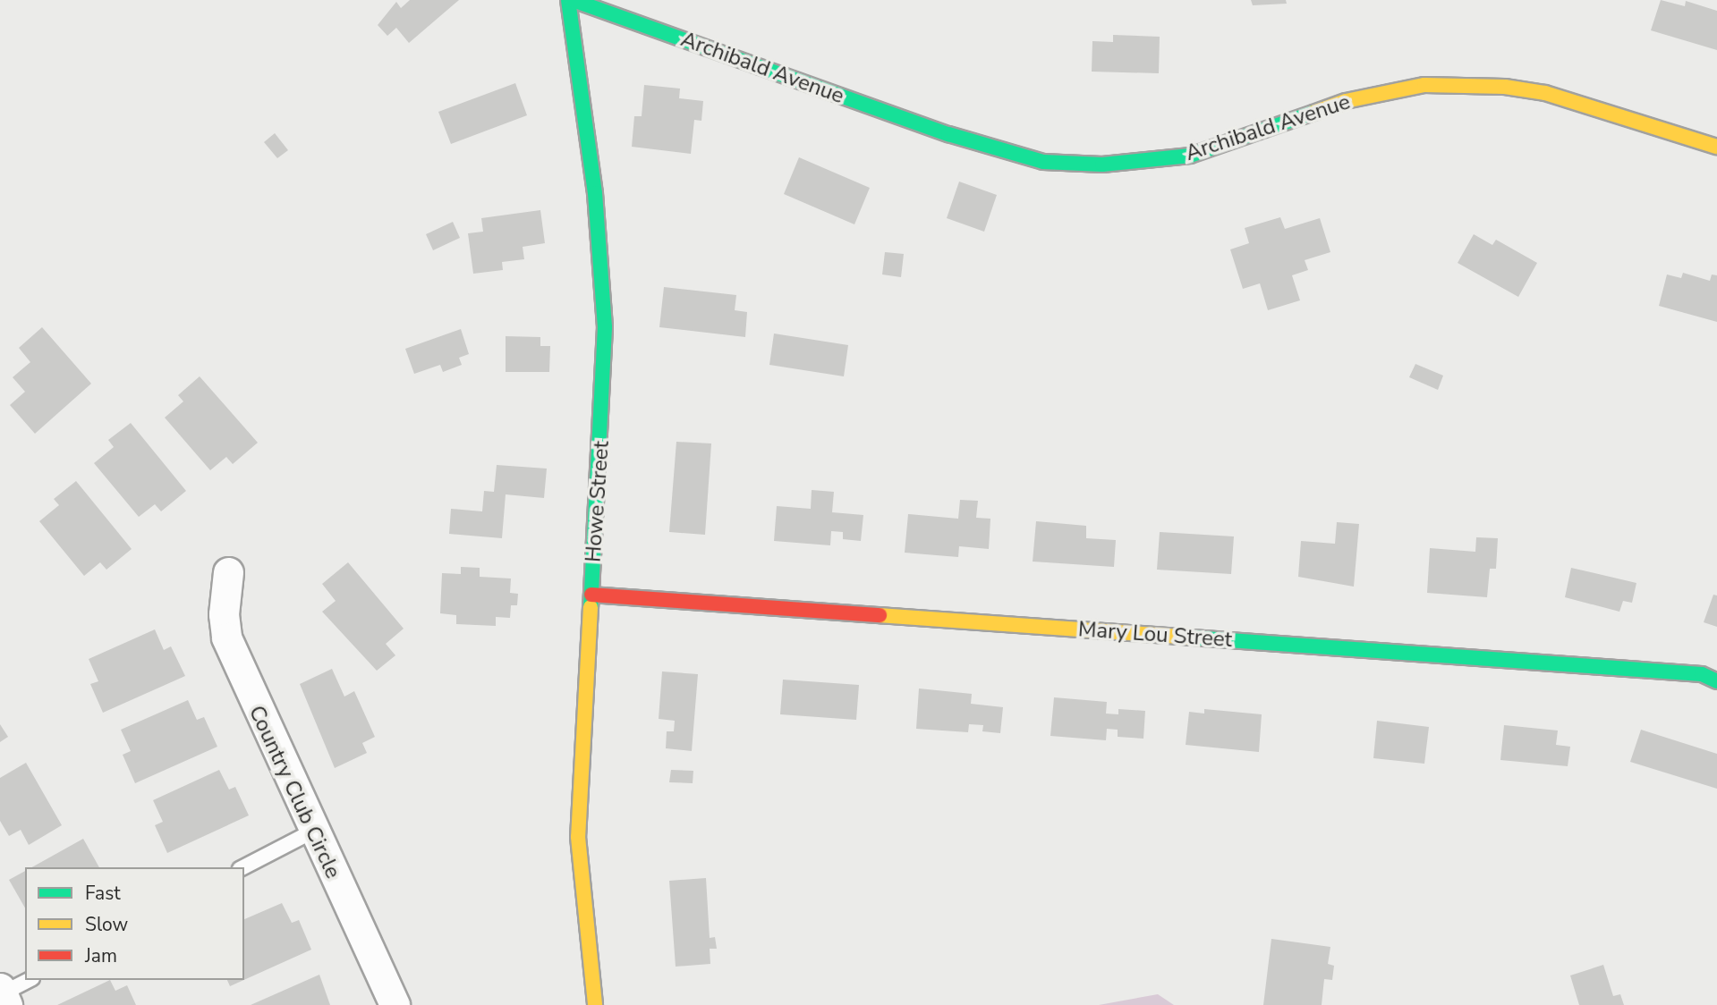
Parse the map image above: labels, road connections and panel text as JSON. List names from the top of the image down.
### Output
{
  "streets": {
    "street": [
      "Archibald Avenue",
      "Howe Street",
      "Mary Lou Street",
      "Country Club Circle"
    ]
  },
  "crossings": [
    ["Howe Street", "Mary Lou Street"]
  ],
  "legend": ["Fast", "Slow", "Jam"]
}
